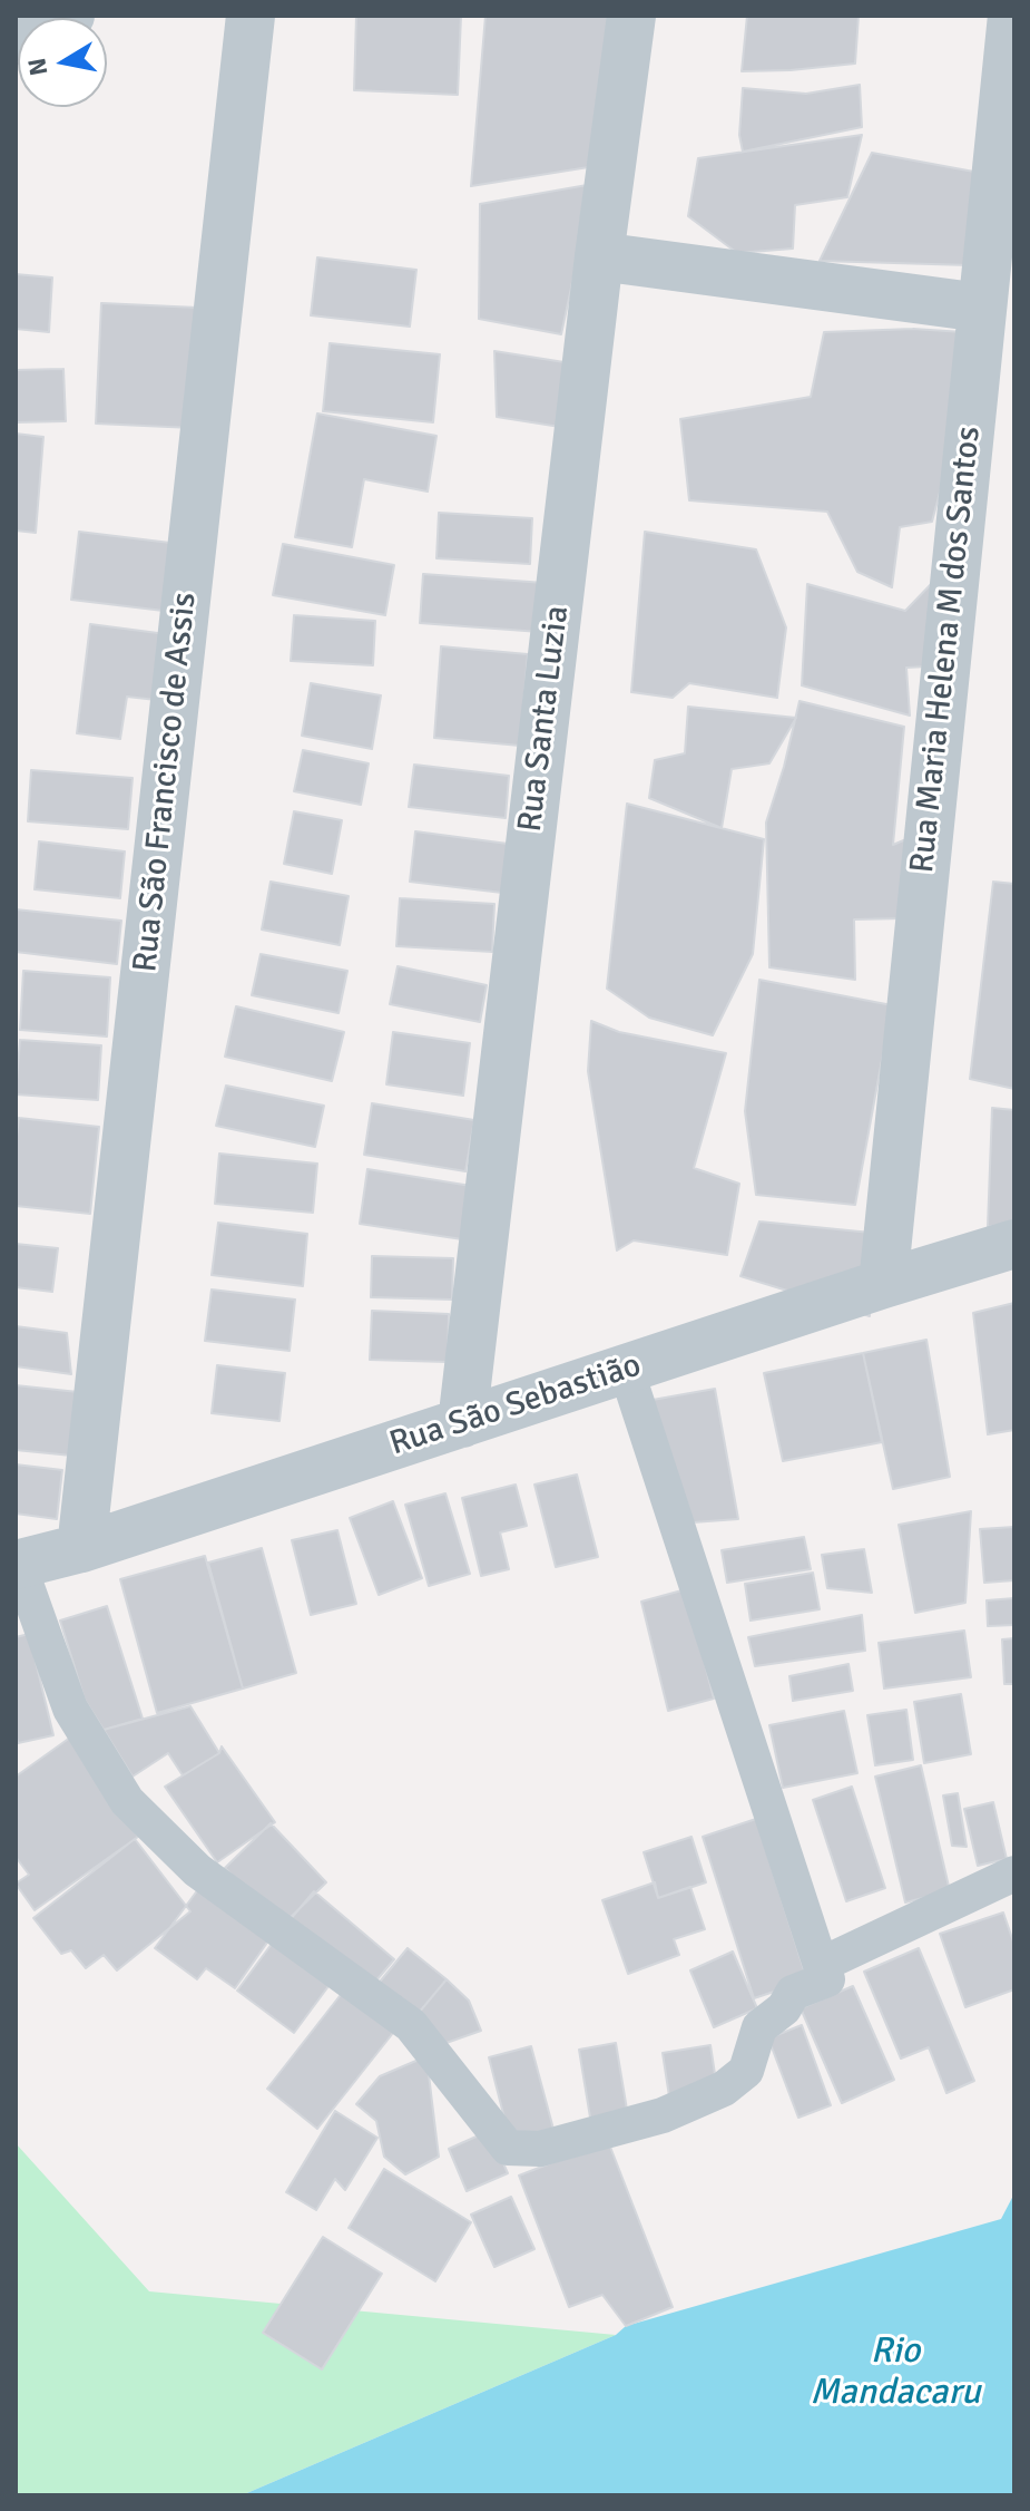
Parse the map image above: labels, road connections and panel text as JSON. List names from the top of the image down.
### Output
{
  "streets": {
    "street": [
      "Rua Maria Helena M dos Santos",
      "Rua Santa Luzia",
      "Rua São Francisco de Assis",
      "Rua São Sebastião"
    ]
  },
  "crossings": [
    ["Rua Maria Helena M dos Santos", "Rua São Sebastião"],
    ["Rua Santa Luzia", "Rua São Sebastião"],
    ["Rua São Francisco de Assis", "Rua São Sebastião"]
  ],
  "water": ["Rio Mandacaru"],
  "north": "left"
}
